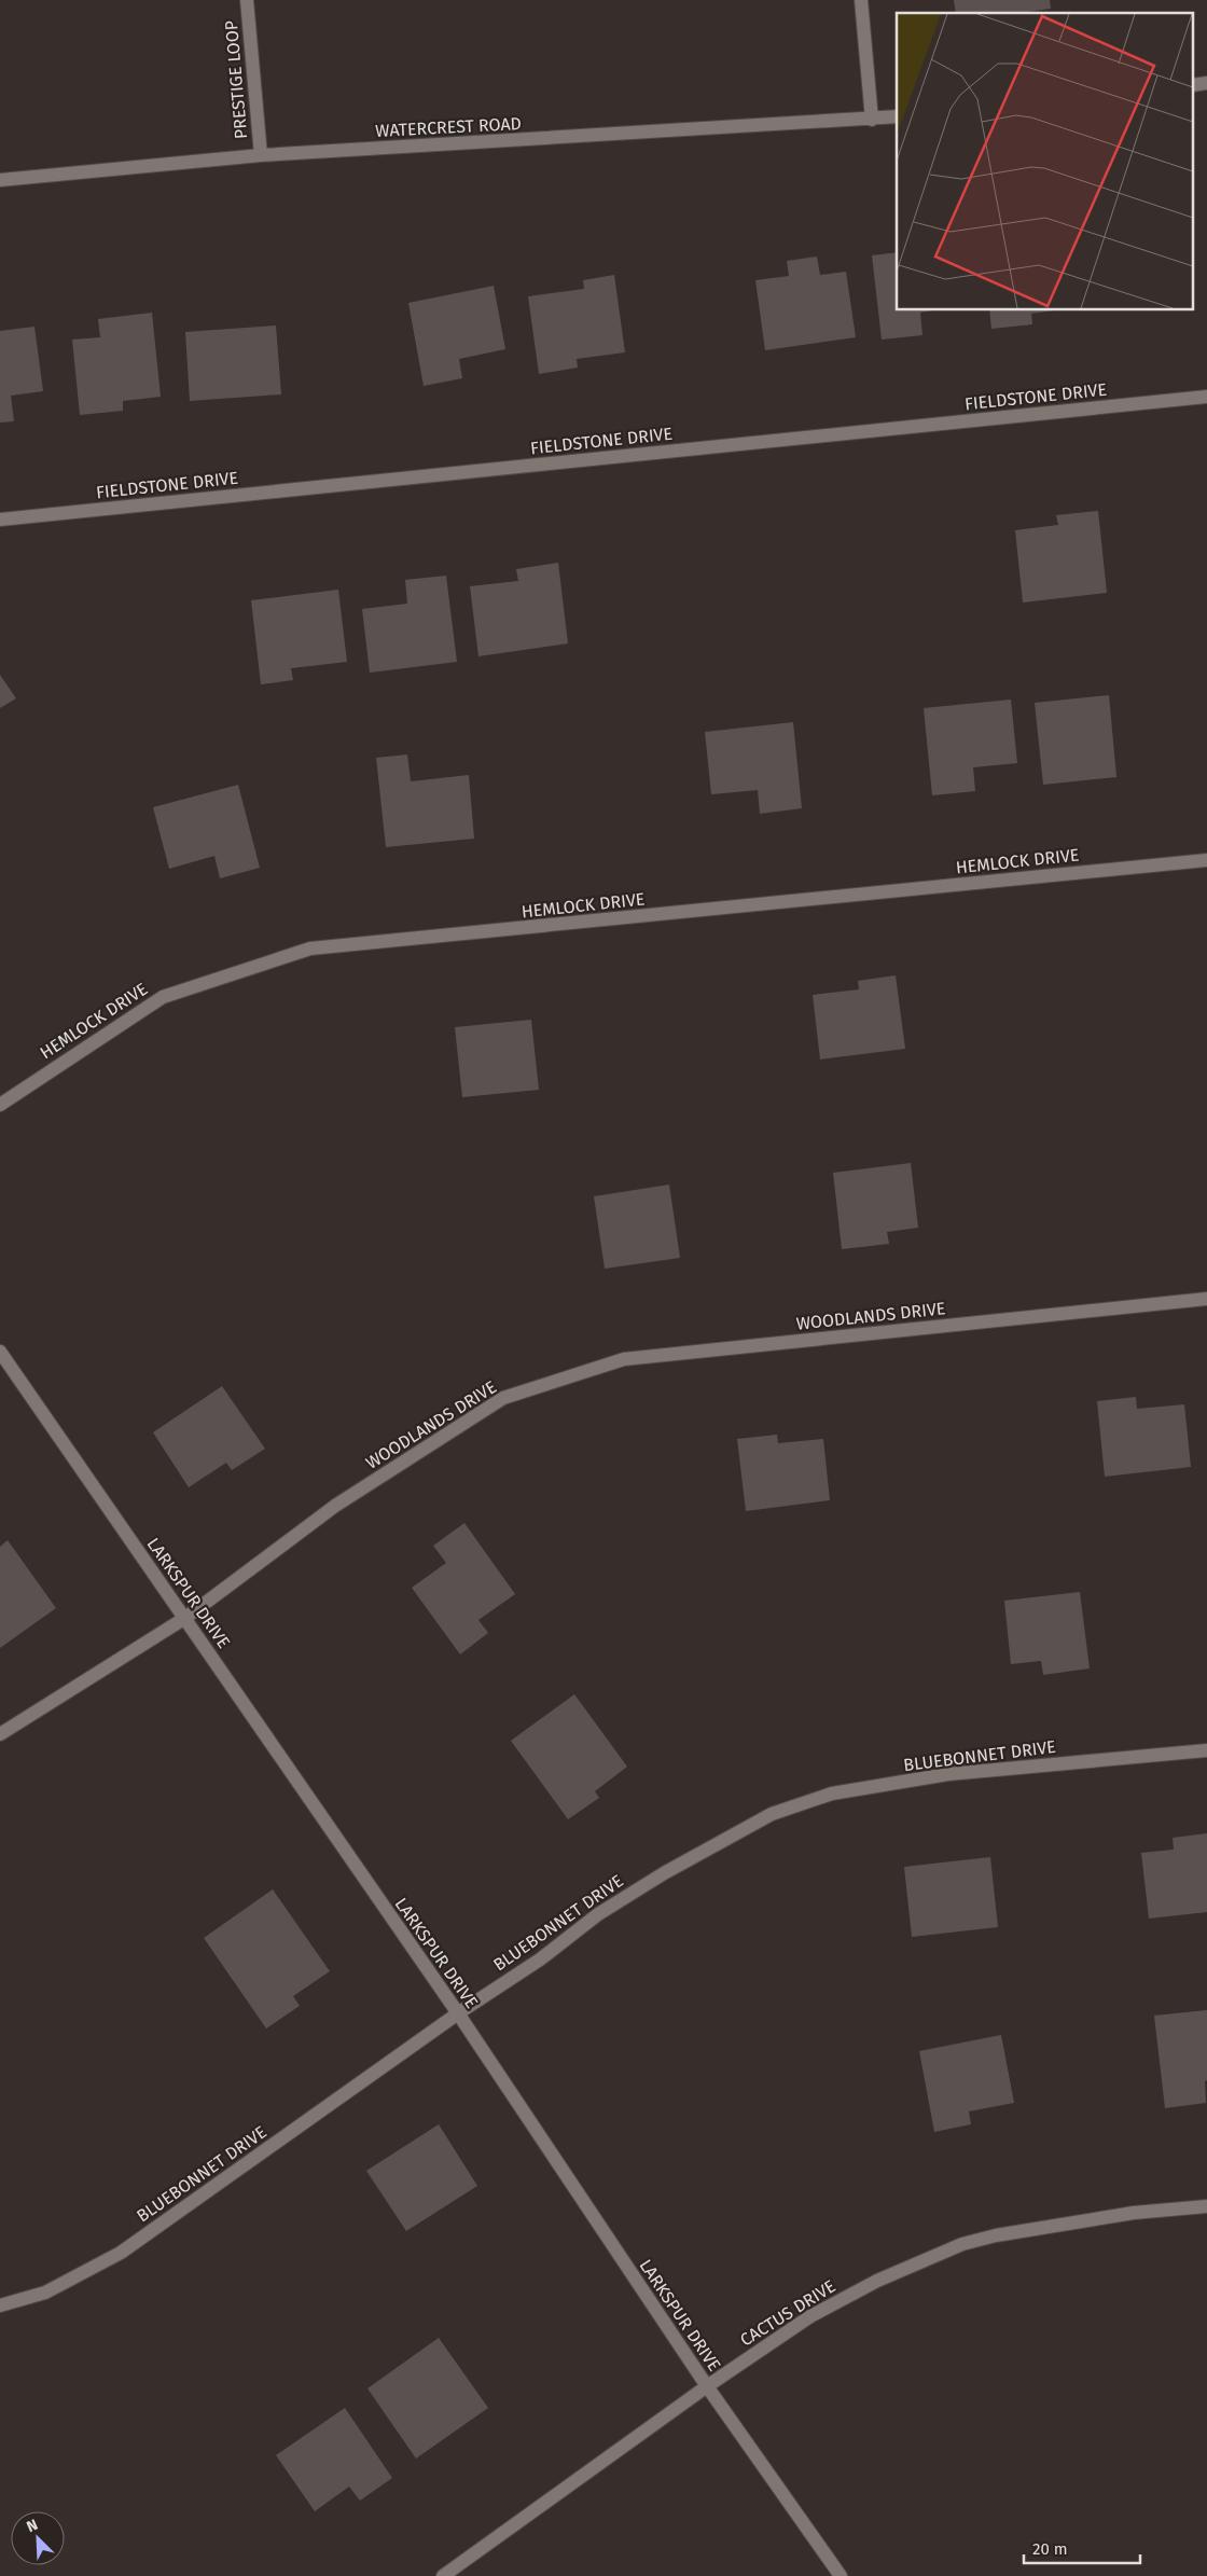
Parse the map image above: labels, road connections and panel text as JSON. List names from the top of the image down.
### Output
{
  "streets": {
    "street": [
      "PRESTIGE LOOP",
      "WATERCREST ROAD",
      "FIELDSTONE DRIVE",
      "HEMLOCK DRIVE",
      "WOODLANDS DRIVE",
      "LARKSPUR DRIVE",
      "BLUEBONNET DRIVE",
      "CACTUS DRIVE"
    ]
  },
  "crossings": [
    ["PRESTIGE LOOP", "WATERCREST ROAD"],
    ["WOODLANDS DRIVE", "LARKSPUR DRIVE"],
    ["LARKSPUR DRIVE", "BLUEBONNET DRIVE"],
    ["LARKSPUR DRIVE", "CACTUS DRIVE"]
  ],
  "scale_bar": "20 m",
  "north": "top left"
}
